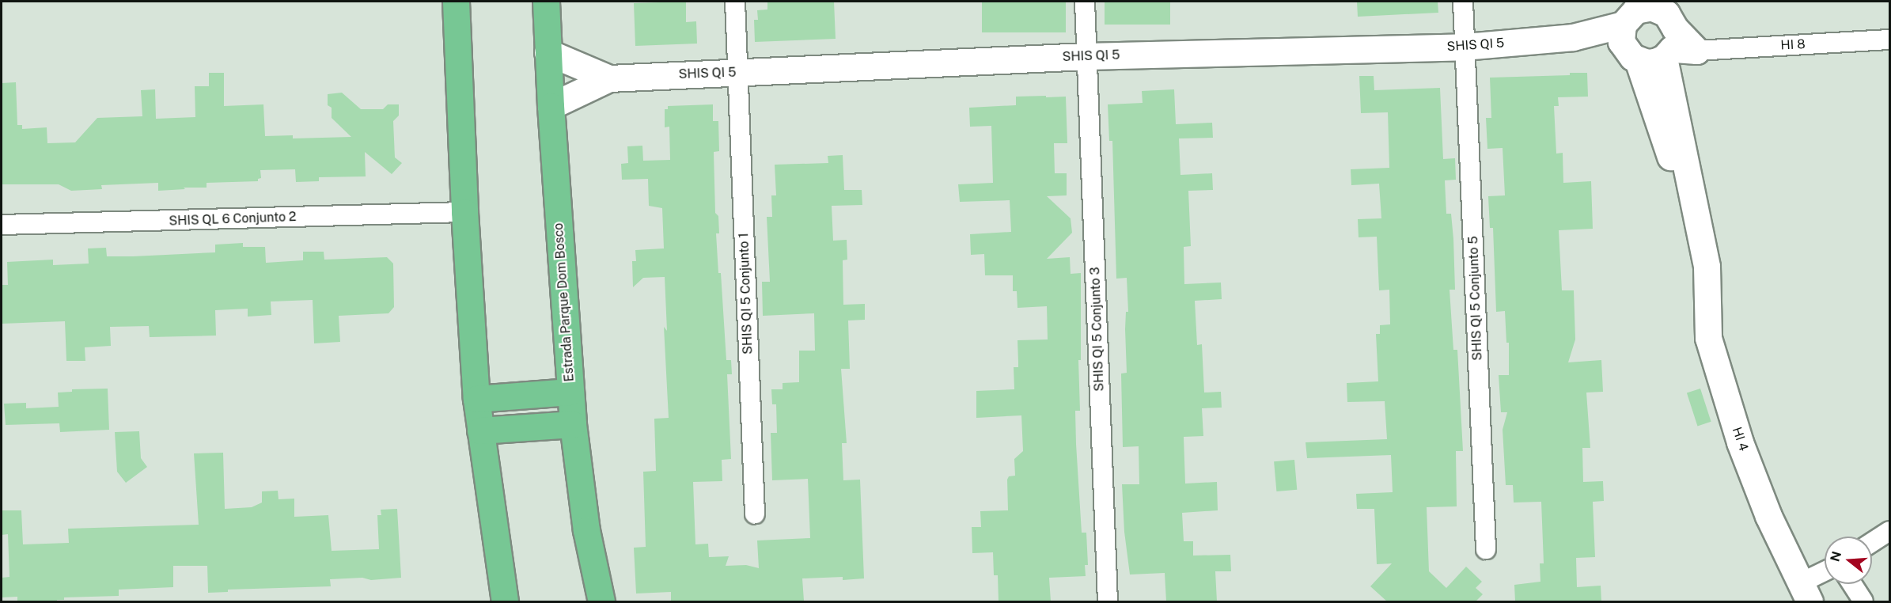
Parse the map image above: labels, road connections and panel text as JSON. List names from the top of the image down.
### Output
{
  "streets": {
    "main road": ["Estrada Parque Dom Bosco"],
    "street": [
      "SHIS QI 5",
      "HI 8",
      "SHIS QL 6 Conjunto 2",
      "SHIS QI 5 Conjunto 1",
      "SHIS QI 5 Conjunto 5",
      "SHIS QI 5 Conjunto 3",
      "HI 4"
    ]
  },
  "crossings": [
    ["SHIS QI 5", "HI 8"],
    ["SHIS QI 5", "SHIS QI 5 Conjunto 1"],
    ["SHIS QI 5", "SHIS QI 5 Conjunto 5"],
    ["SHIS QI 5", "Estrada Parque Dom Bosco"],
    ["SHIS QI 5", "SHIS QI 5 Conjunto 3"],
    ["SHIS QI 5", "HI 4"]
  ],
  "north": "left"
}
